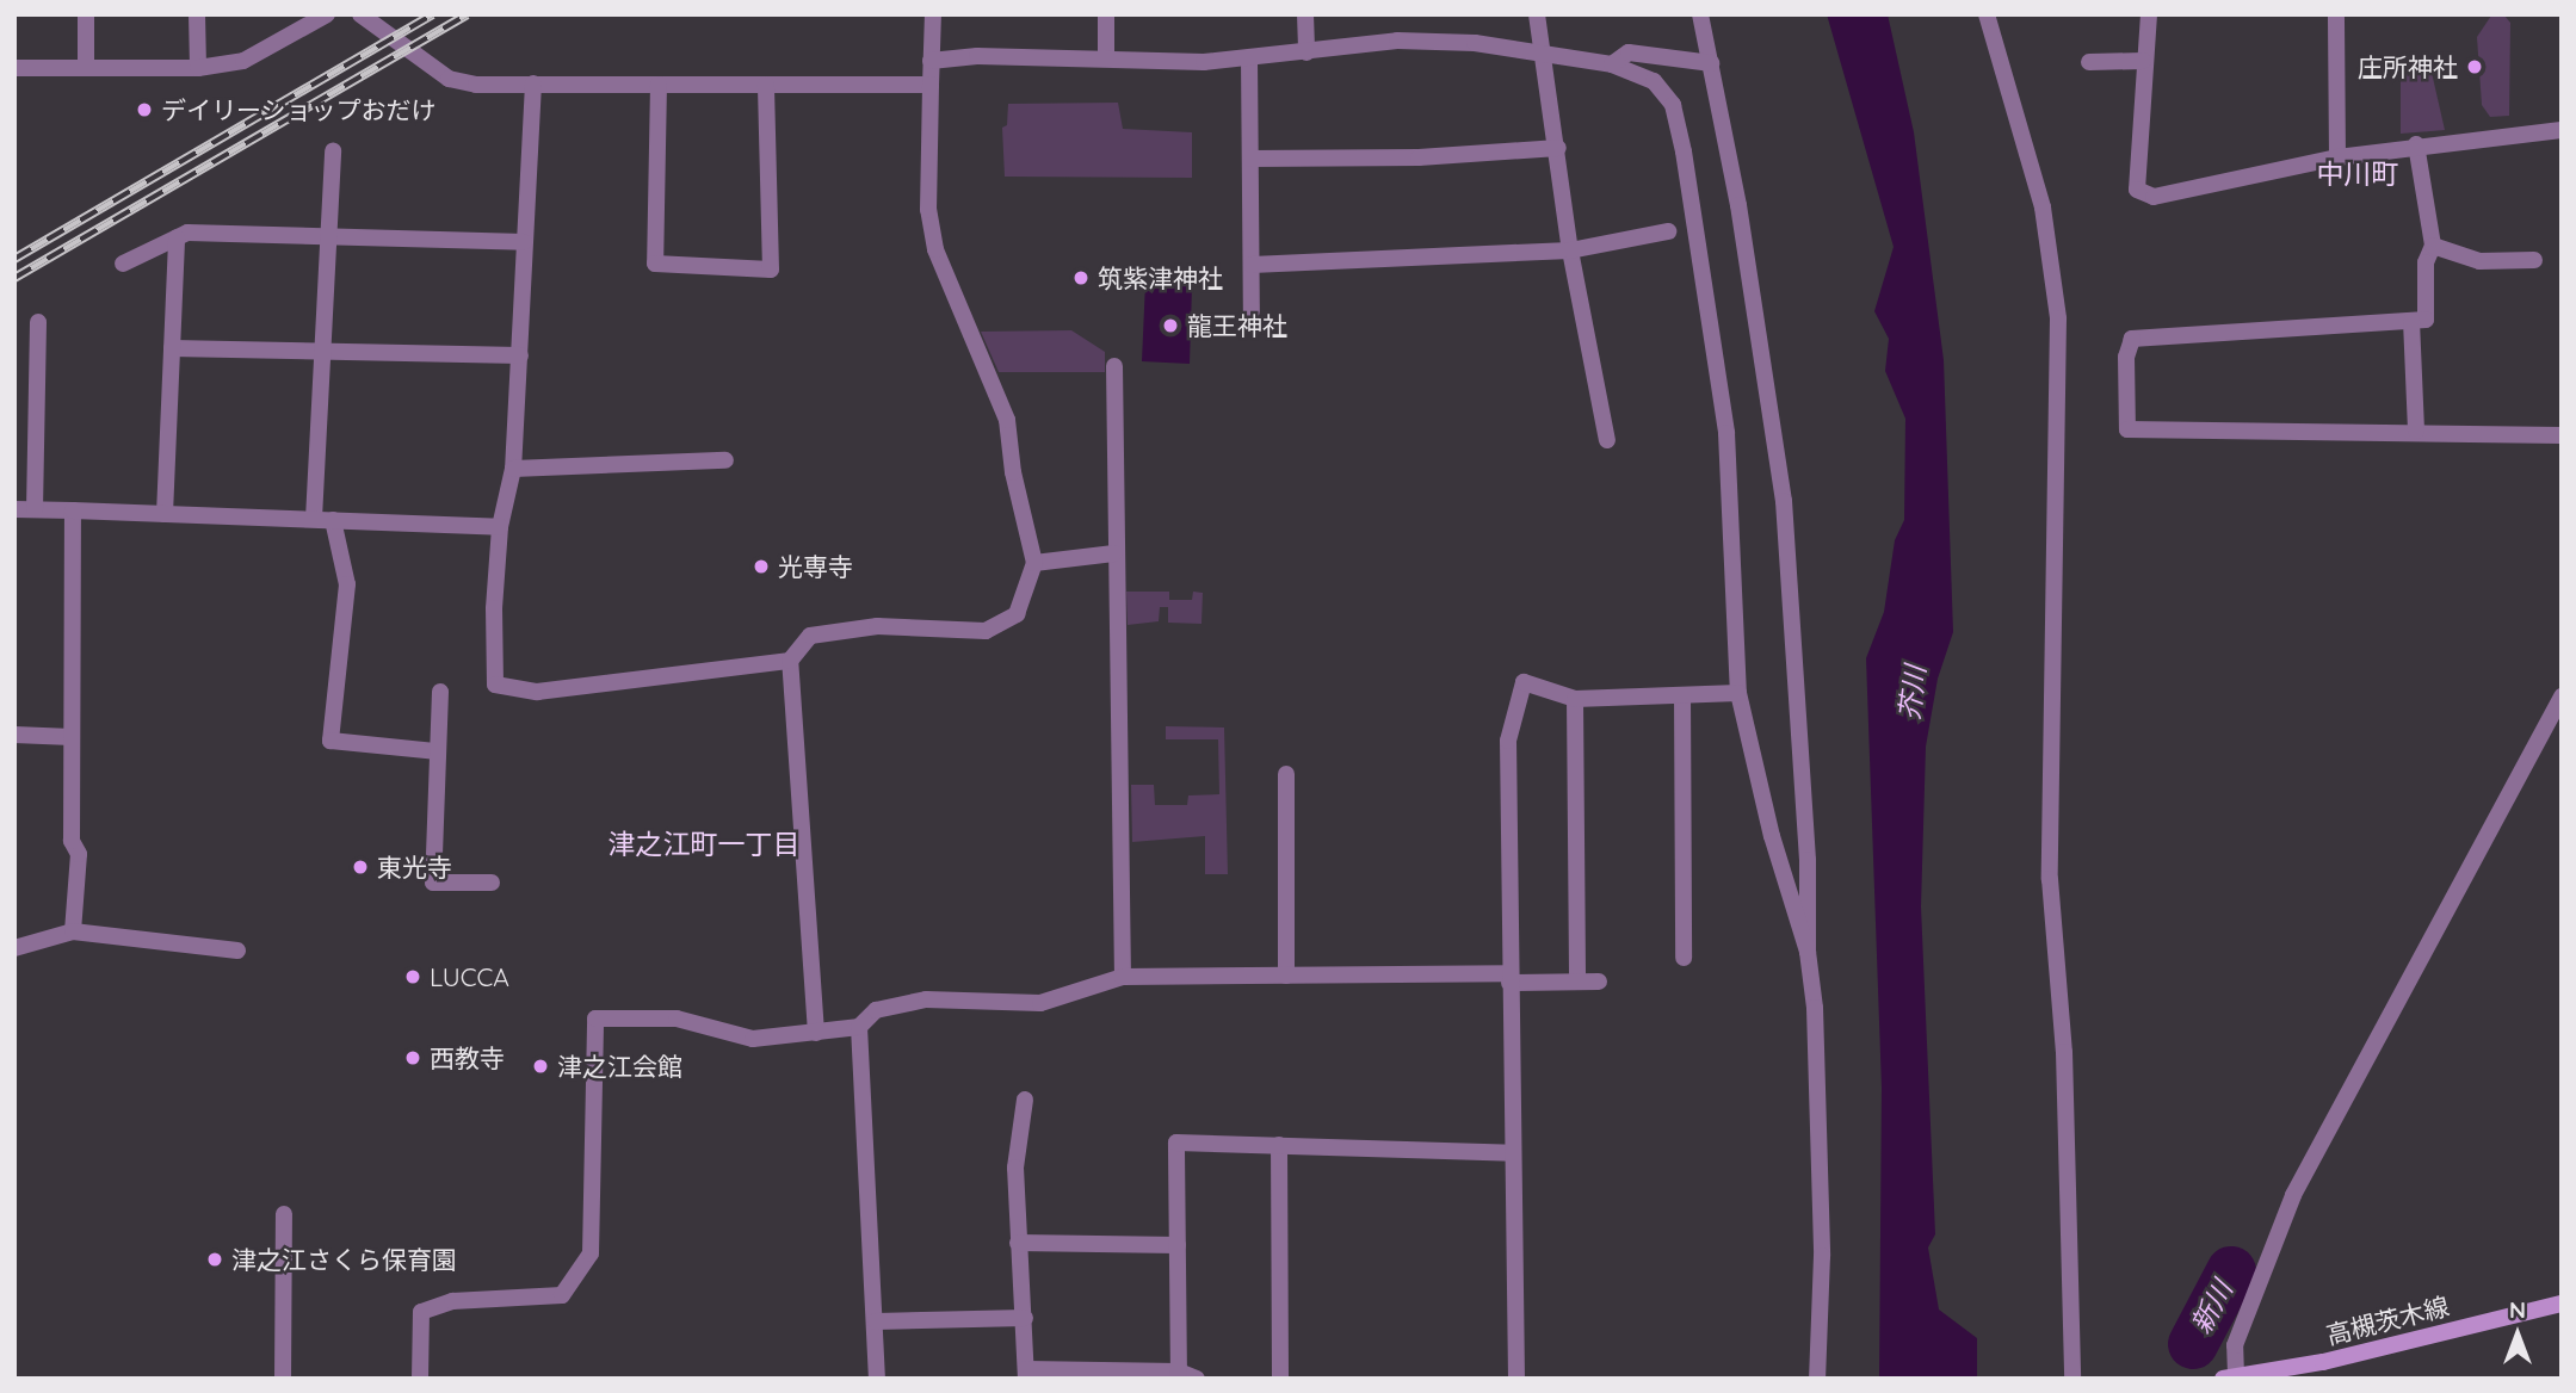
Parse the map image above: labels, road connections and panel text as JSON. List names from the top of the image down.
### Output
{
  "streets": {
    "main road": ["高槻茨木線"]
  },
  "districts": ["中川町", "津之江町一丁目"],
  "water": ["芥川", "新川"],
  "places": [
    "庄所神社",
    "デイリーショップおだけ",
    "筑紫津神社",
    "龍王神社",
    "光専寺",
    "東光寺",
    "LUCCA",
    "西教寺",
    "津之江会館",
    "津之江さくら保育園"
  ],
  "north": "top"
}
